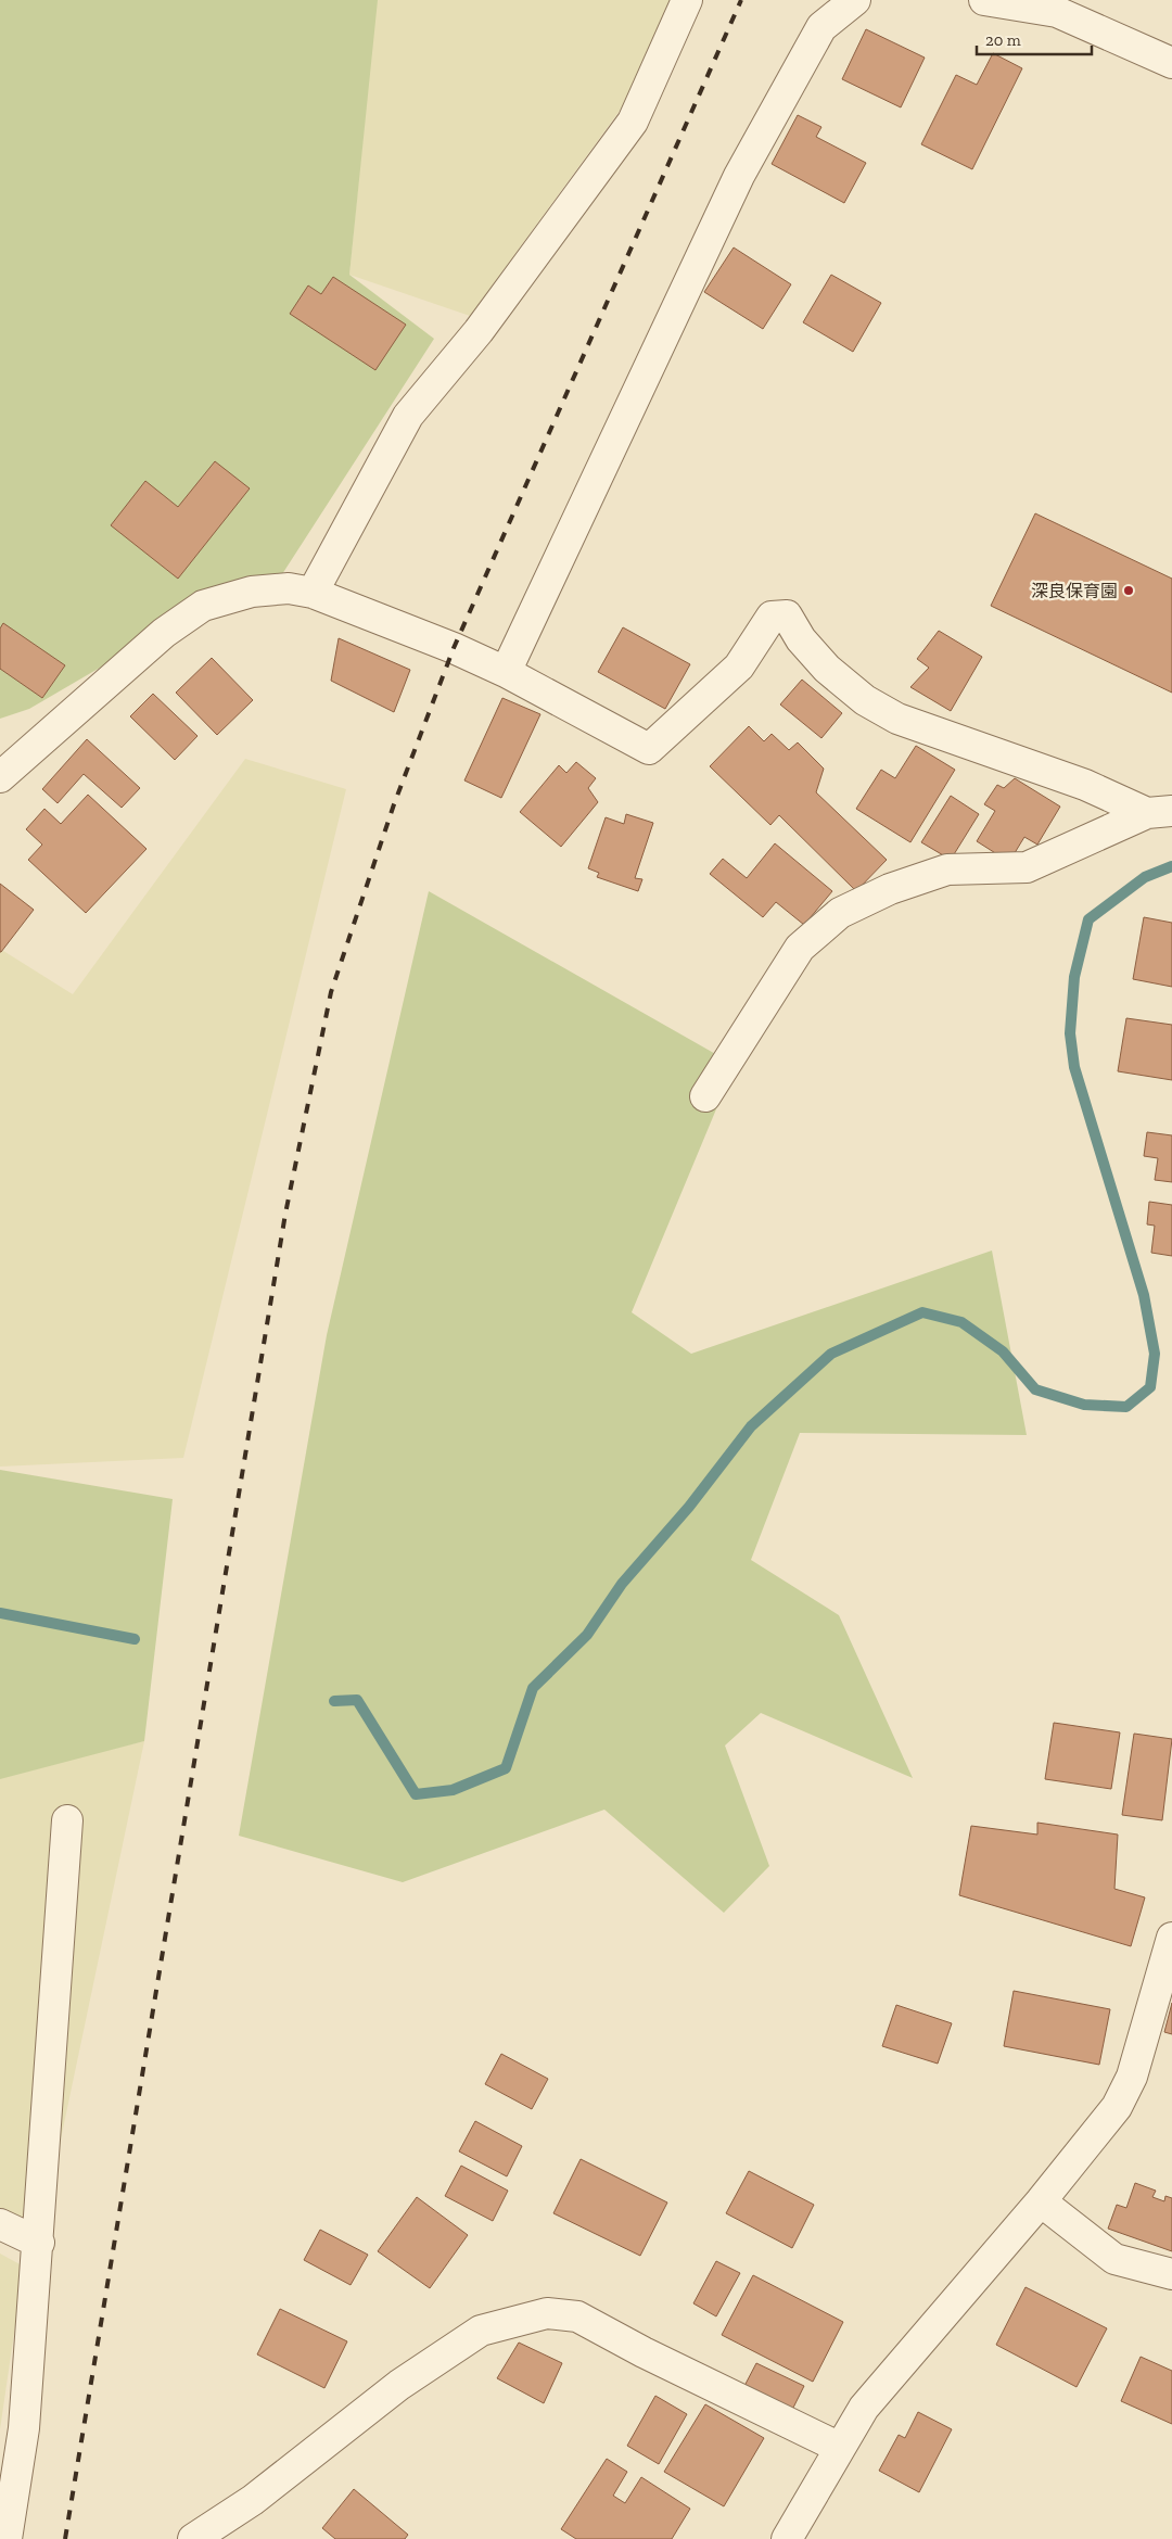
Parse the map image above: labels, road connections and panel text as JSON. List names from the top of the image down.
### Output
{
  "places": ["深良保育園"],
  "scale_bar": "20 m"
}
